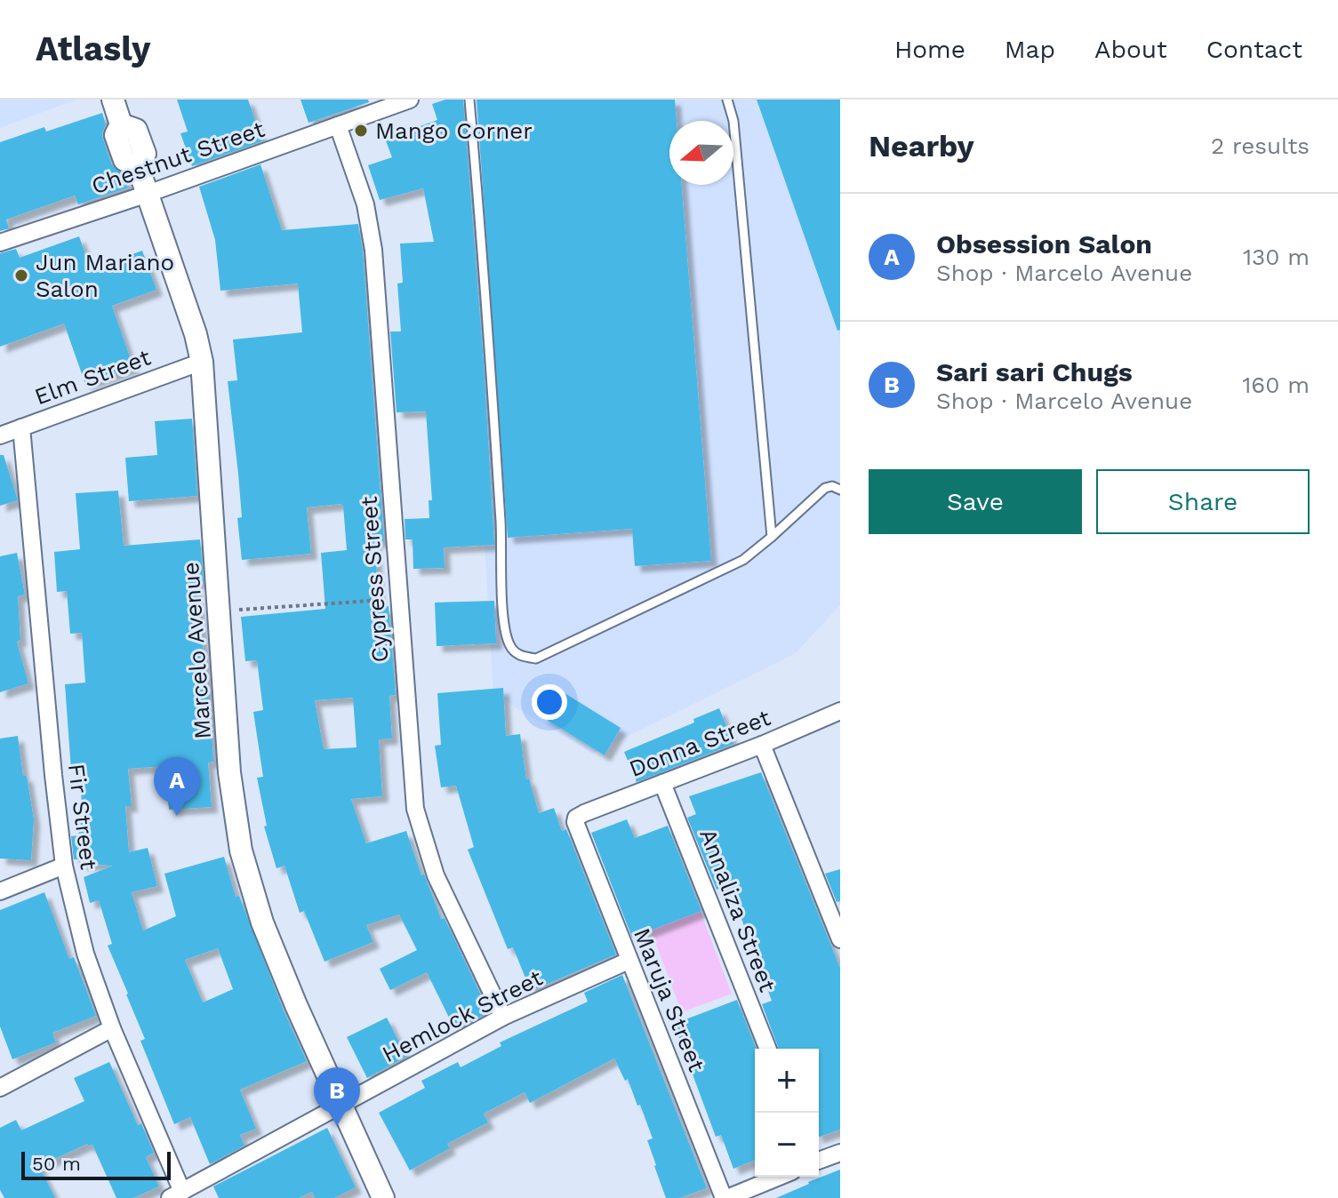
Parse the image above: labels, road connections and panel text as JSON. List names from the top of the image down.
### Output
{
  "streets": {
    "street": [
      "Chestnut Street",
      "Elm Street",
      "Cypress Street",
      "Marcelo Avenue",
      "Donna Street",
      "Fir Street",
      "Annaliza Street",
      "Maruja Street",
      "Hemlock Street"
    ]
  },
  "crossings": [
    ["Chestnut Street", "Cypress Street"],
    ["Chestnut Street", "Marcelo Avenue"],
    ["Elm Street", "Marcelo Avenue"],
    ["Elm Street", "Fir Street"],
    ["Cypress Street", "Hemlock Street"],
    ["Marcelo Avenue", "Hemlock Street"],
    ["Donna Street", "Annaliza Street"],
    ["Donna Street", "Maruja Street"],
    ["Fir Street", "Hemlock Street"],
    ["Maruja Street", "Hemlock Street"]
  ],
  "places": ["Mango Corner", "Jun Mariano Salon"],
  "scale_bar": "50 m",
  "north": "left",
  "page": {
    "header": "Atlasly",
    "nav": [
      "Home",
      "Map",
      "About",
      "Contact"
    ],
    "heading": ["Nearby", "2 results"],
    "list": [
      {
        "mark": "A",
        "name": "Obsession Salon",
        "note": "Shop · Marcelo Avenue",
        "value": "130 m"
      },
      {
        "mark": "B",
        "name": "Sari sari Chugs",
        "note": "Shop · Marcelo Avenue",
        "value": "160 m"
      }
    ],
    "buttons": ["Save", "Share"],
    "pins": ["A", "B"],
    "map_buttons": ["+", "−"],
    "scale": "50 m"
  }
}
